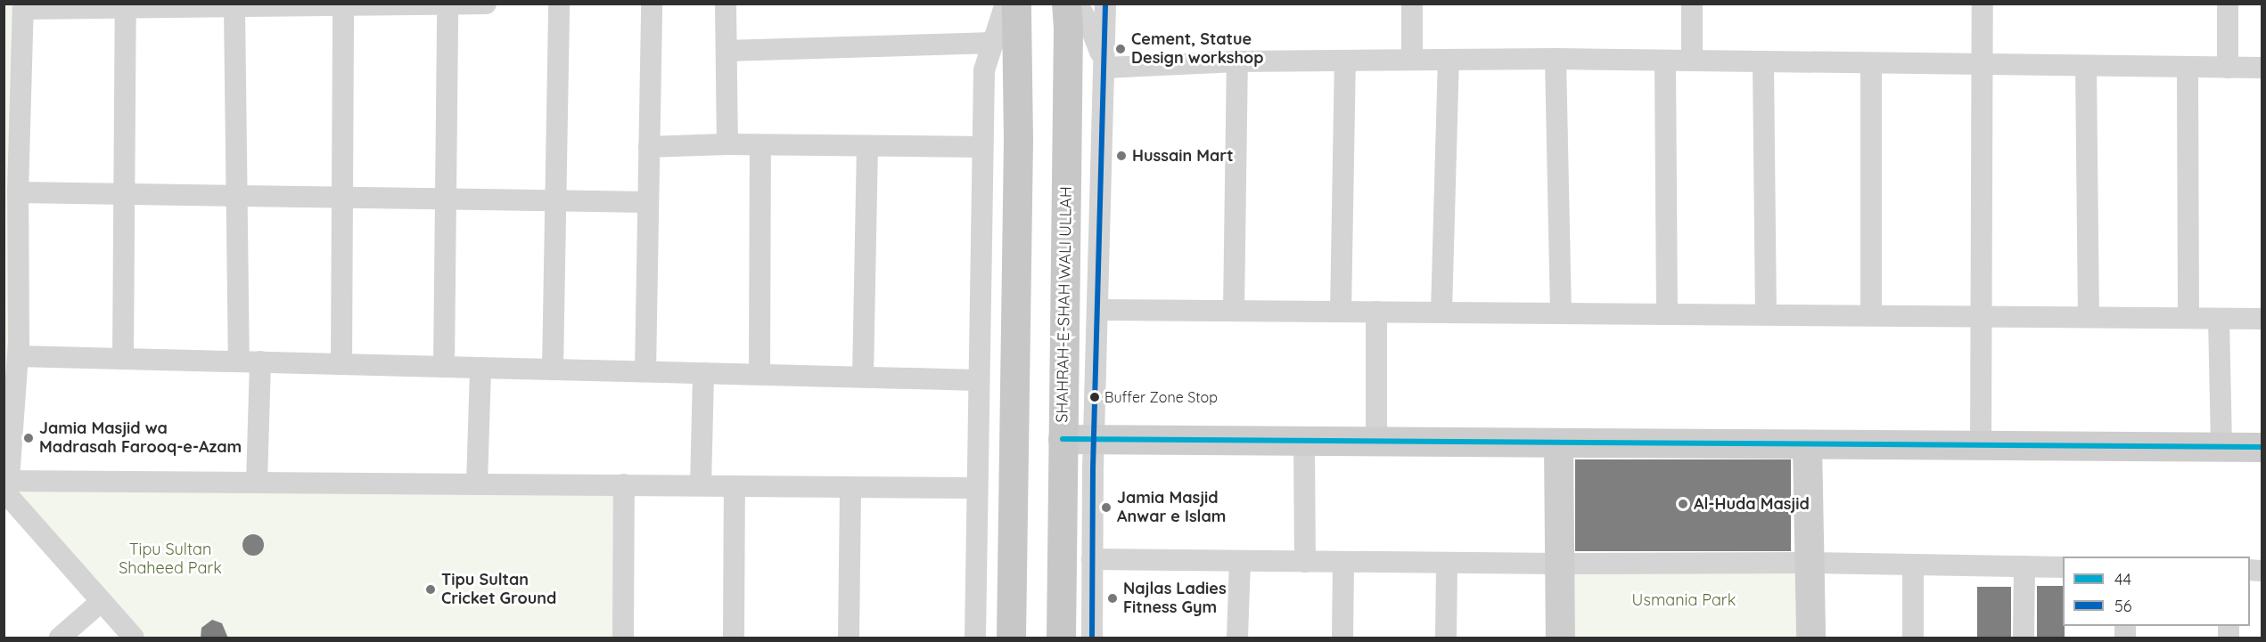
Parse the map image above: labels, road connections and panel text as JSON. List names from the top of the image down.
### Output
{
  "streets": {
    "main road": ["SHAHRAH-E-SHAH WALI ULLAH"]
  },
  "parks": ["Tipu Sultan Shaheed Park", "Usmania Park"],
  "places": [
    "Cement, Statue Design workshop",
    "Hussain Mart",
    "Buffer Zone Stop",
    "Jamia Masjid wa Madrasah Farooq-e-Azam",
    "Al-Huda Masjid",
    "Jamia Masjid Anwar e Islam",
    "Tipu Sultan Cricket Ground",
    "Najlas Ladies Fitness Gym"
  ],
  "lines": ["transit line 56", "transit line 44"],
  "legend": ["44", "56"]
}
